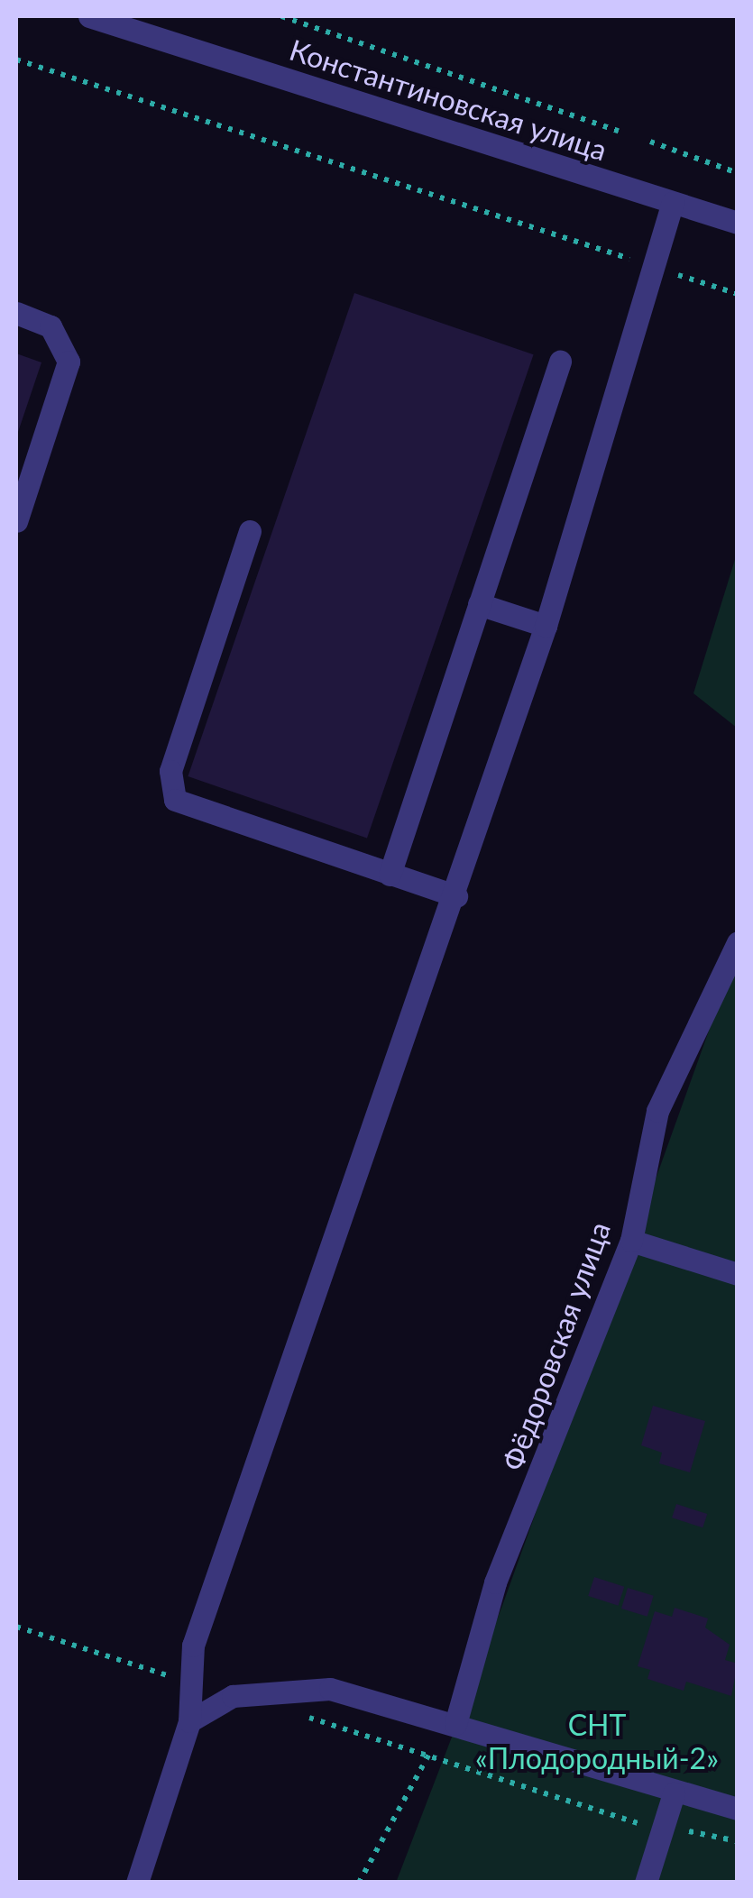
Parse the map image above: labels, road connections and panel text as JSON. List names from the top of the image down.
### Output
{
  "streets": {
    "street": ["Константиновская улица", "Фёдоровская улица"]
  },
  "parks": ["СНТ «Плодородный-2»"]
}
